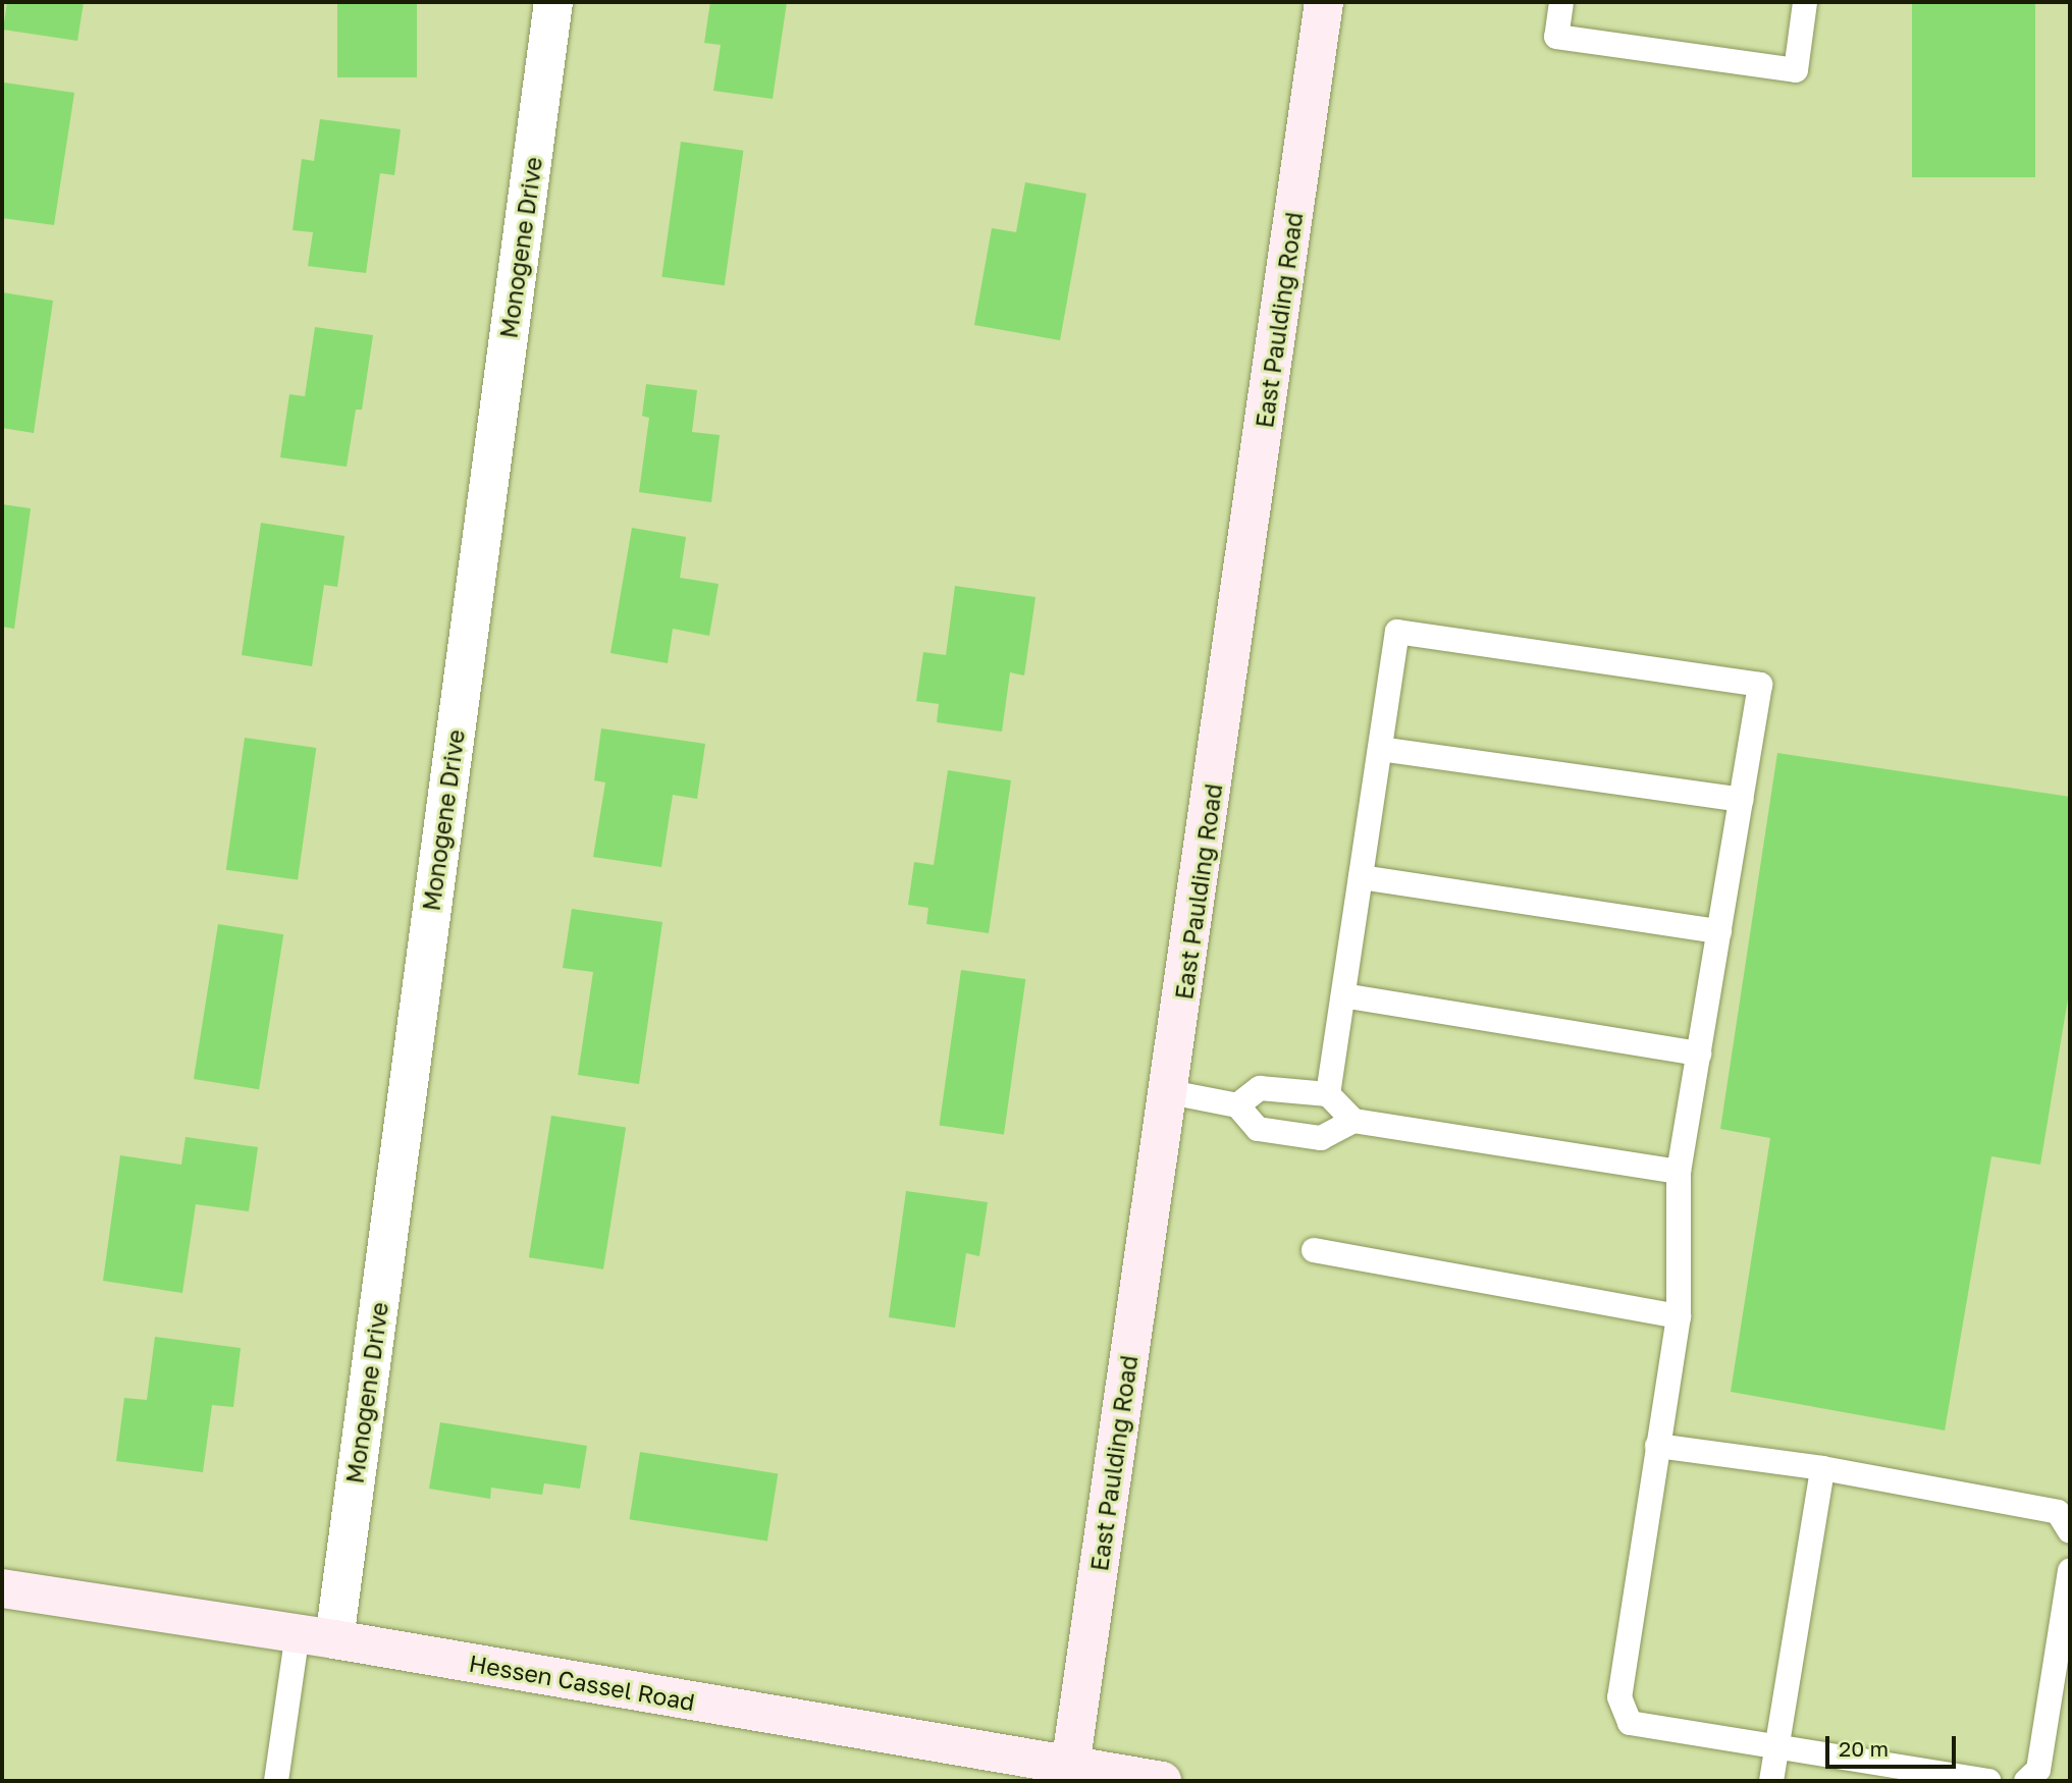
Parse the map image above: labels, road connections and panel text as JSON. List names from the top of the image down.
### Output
{
  "streets": {
    "main road": ["East Paulding Road", "Hessen Cassel Road"],
    "street": ["Monogene Drive"]
  },
  "crossings": [
    ["Monogene Drive", "Hessen Cassel Road"],
    ["East Paulding Road", "Hessen Cassel Road"]
  ],
  "scale_bar": "20 m"
}
